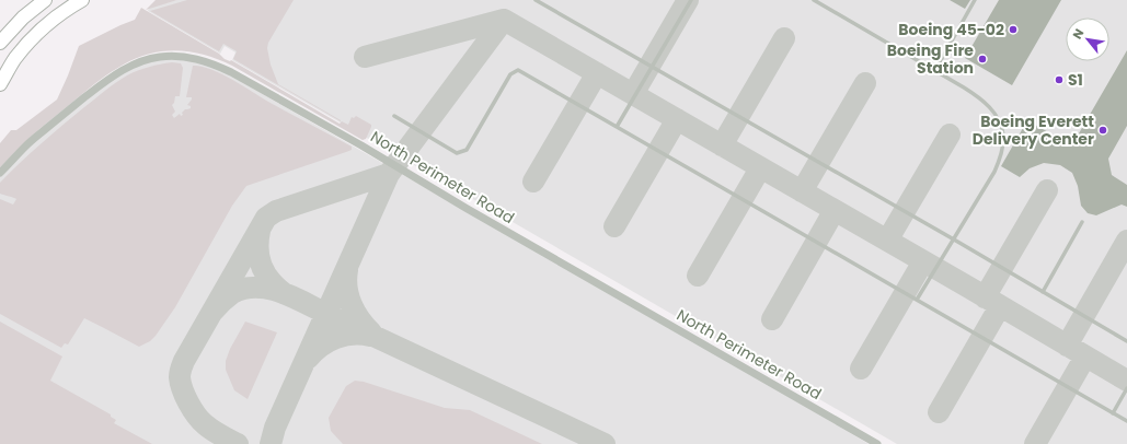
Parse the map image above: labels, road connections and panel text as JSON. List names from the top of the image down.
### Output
{
  "streets": {
    "street": ["North Perimeter Road"]
  },
  "places": [
    "Boeing 45-02",
    "Boeing Fire Station",
    "S1",
    "Boeing Everett Delivery Center"
  ],
  "north": "top left"
}
